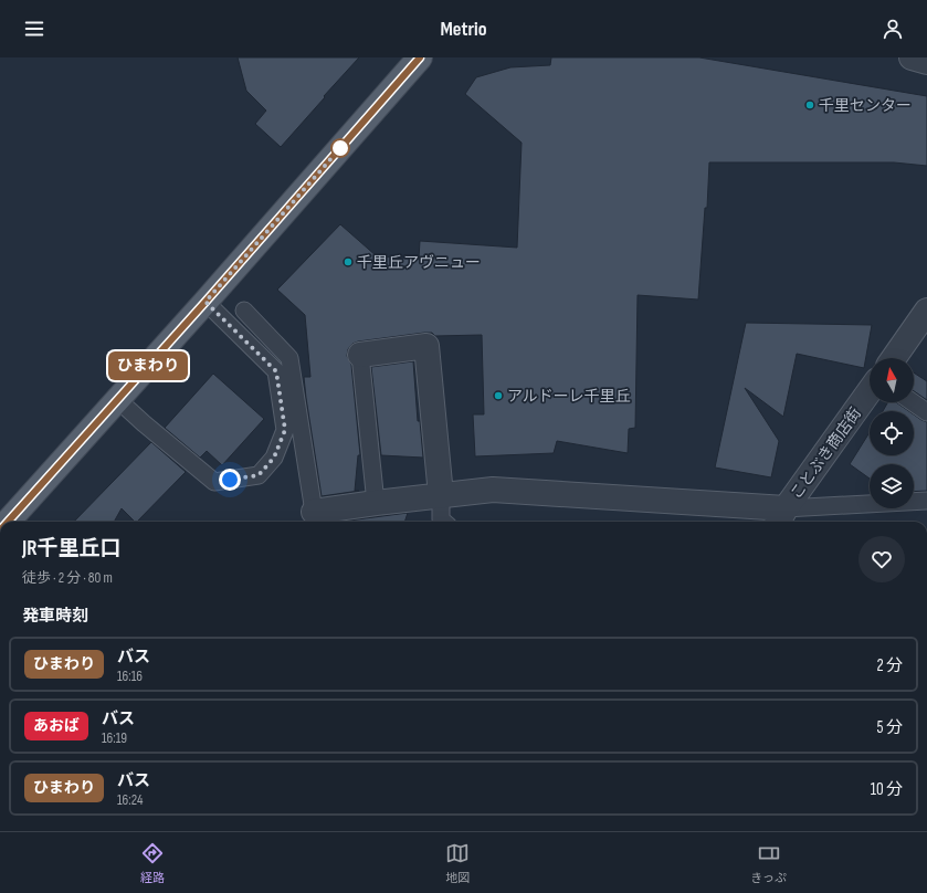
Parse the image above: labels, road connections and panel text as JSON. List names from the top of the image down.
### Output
{
  "streets": {
    "street": ["ことぶき商店街"]
  },
  "places": ["千里センター", "千里丘アヴニュー", "アルドーレ千里丘"],
  "lines": ["bus line ひまわり"],
  "north": "top",
  "page": {
    "header": "Metrio",
    "on_map": "ひまわり",
    "heading": [
      ["JR千里丘口", "徒歩 · 2 分 · 80 m"],
      "発車時刻"
    ],
    "list": [
      {
        "mark": "ひまわり",
        "name": "バス",
        "note": "16:16",
        "value": "2 分"
      },
      {
        "mark": "あおば",
        "name": "バス",
        "note": "16:19",
        "value": "5 分"
      },
      {
        "mark": "ひまわり",
        "name": "バス",
        "note": "16:24",
        "value": "10 分"
      }
    ],
    "tabs": ["経路", "地図", "きっぷ"]
  }
}
